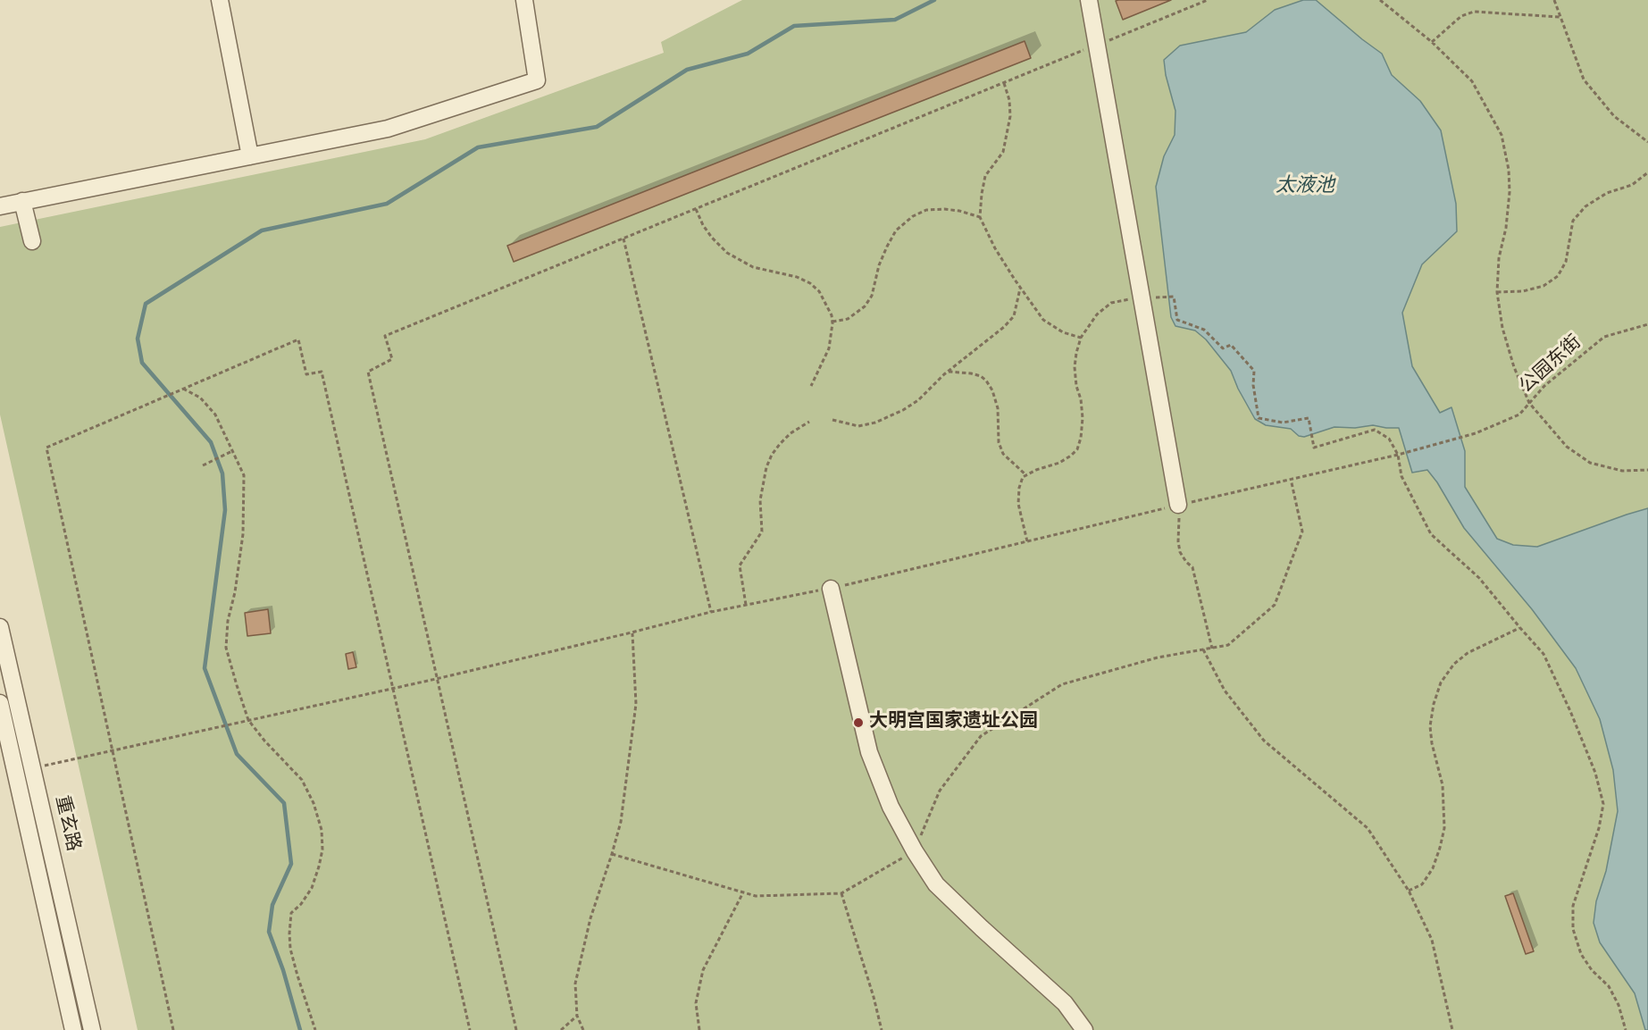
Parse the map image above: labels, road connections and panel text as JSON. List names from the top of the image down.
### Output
{
  "streets": {
    "street": ["重玄路"],
    "path": ["公园东街"]
  },
  "crossings": [
    ["公园东街", "重玄路"]
  ],
  "water": ["太液池"],
  "places": ["大明宫国家遗址公园"]
}
